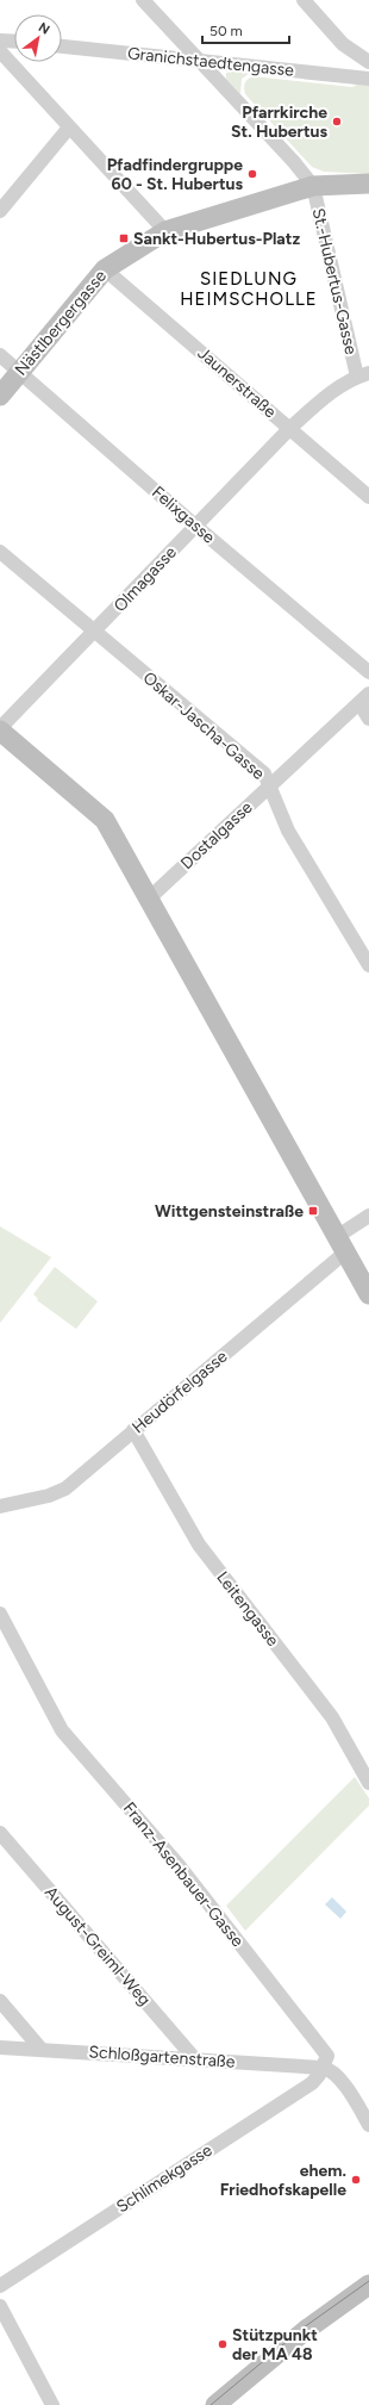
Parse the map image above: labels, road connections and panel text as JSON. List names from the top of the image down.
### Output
{
  "streets": {
    "street": [
      "Granichstaedtengasse",
      "St.-Hubertus-Gasse",
      "Nästlbergergasse",
      "Jaunerstraße",
      "Felixgasse",
      "Olmagasse",
      "Oskar-Jascha-Gasse",
      "Dostalgasse",
      "Heudörfelgasse",
      "Leitengasse",
      "Franz-Asenbauer-Gasse",
      "August-Greiml-Weg",
      "Schloßgartenstraße",
      "Schlimekgasse"
    ]
  },
  "crossings": [
    ["St.-Hubertus-Gasse", "Nästlbergergasse"],
    ["St.-Hubertus-Gasse", "Olmagasse"],
    ["Nästlbergergasse", "Jaunerstraße"],
    ["Nästlbergergasse", "Felixgasse"],
    ["Jaunerstraße", "Olmagasse"],
    ["Felixgasse", "Olmagasse"],
    ["Olmagasse", "Oskar-Jascha-Gasse"],
    ["Oskar-Jascha-Gasse", "Dostalgasse"],
    ["Heudörfelgasse", "Leitengasse"],
    ["Franz-Asenbauer-Gasse", "Schloßgartenstraße"],
    ["Franz-Asenbauer-Gasse", "Schlimekgasse"],
    ["August-Greiml-Weg", "Schloßgartenstraße"],
    ["Schloßgartenstraße", "Schlimekgasse"]
  ],
  "districts": ["SIEDLUNG HEIMSCHOLLE"],
  "places": {
    "other": [
      "Pfarrkirche St. Hubertus",
      "Pfadfindergruppe 60 - St. Hubertus",
      "ehem. Friedhofskapelle",
      "Stützpunkt der MA 48"
    ],
    "transit": ["Sankt-Hubertus-Platz", "Wittgensteinstraße"]
  },
  "scale_bar": "50 m",
  "north": "top right"
}
